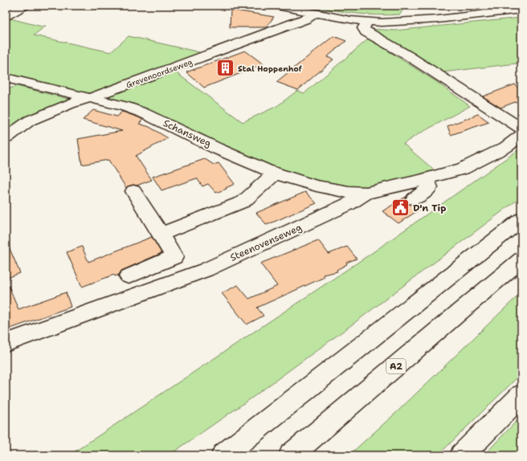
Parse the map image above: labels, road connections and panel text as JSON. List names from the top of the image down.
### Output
{
  "streets": {
    "main road": [
      "Grevenoordseweg",
      "Schansweg",
      "Steenovenseweg",
      "A2"
    ]
  },
  "crossings": [
    ["Grevenoordseweg", "Schansweg"],
    ["Schansweg", "Steenovenseweg"]
  ],
  "places": {
    "building": ["Stal Hoppenhof"],
    "public building": ["D'n Tip"]
  }
}
